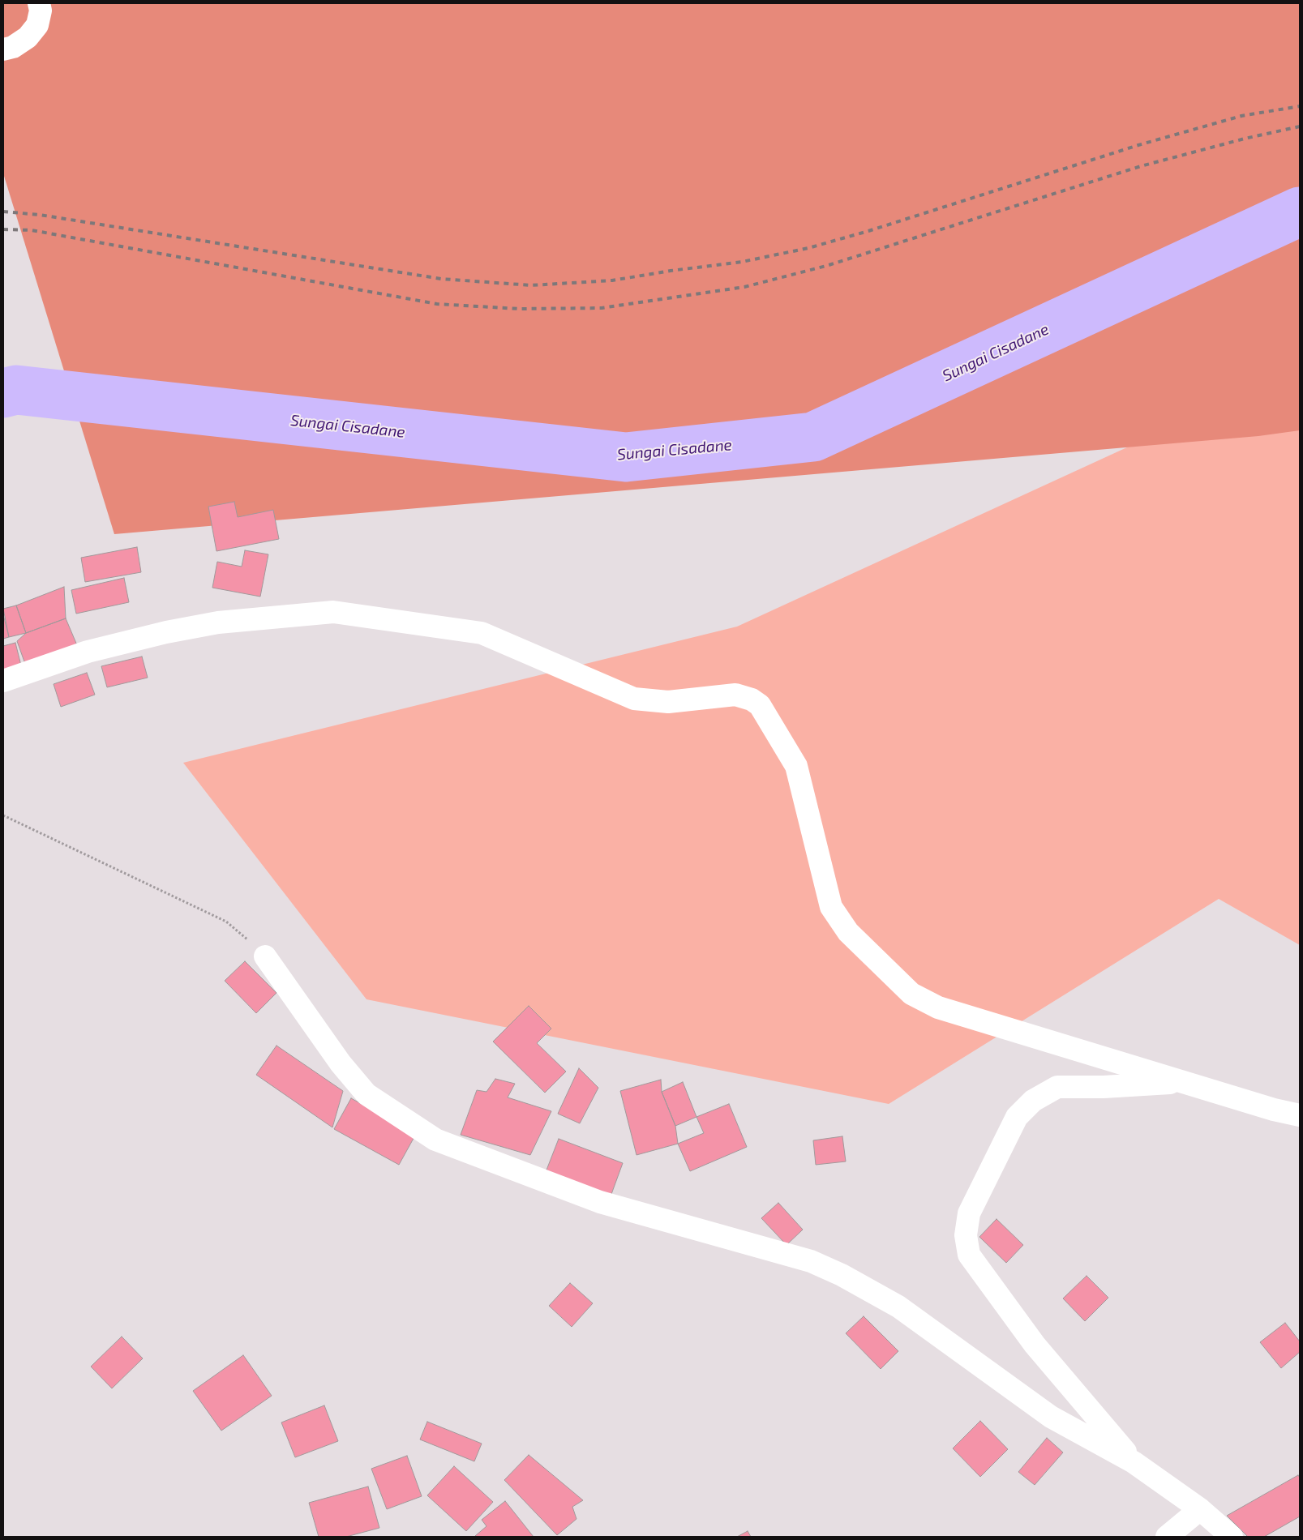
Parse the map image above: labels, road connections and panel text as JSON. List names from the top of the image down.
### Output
{
  "water": ["Sungai Cisadane"]
}
